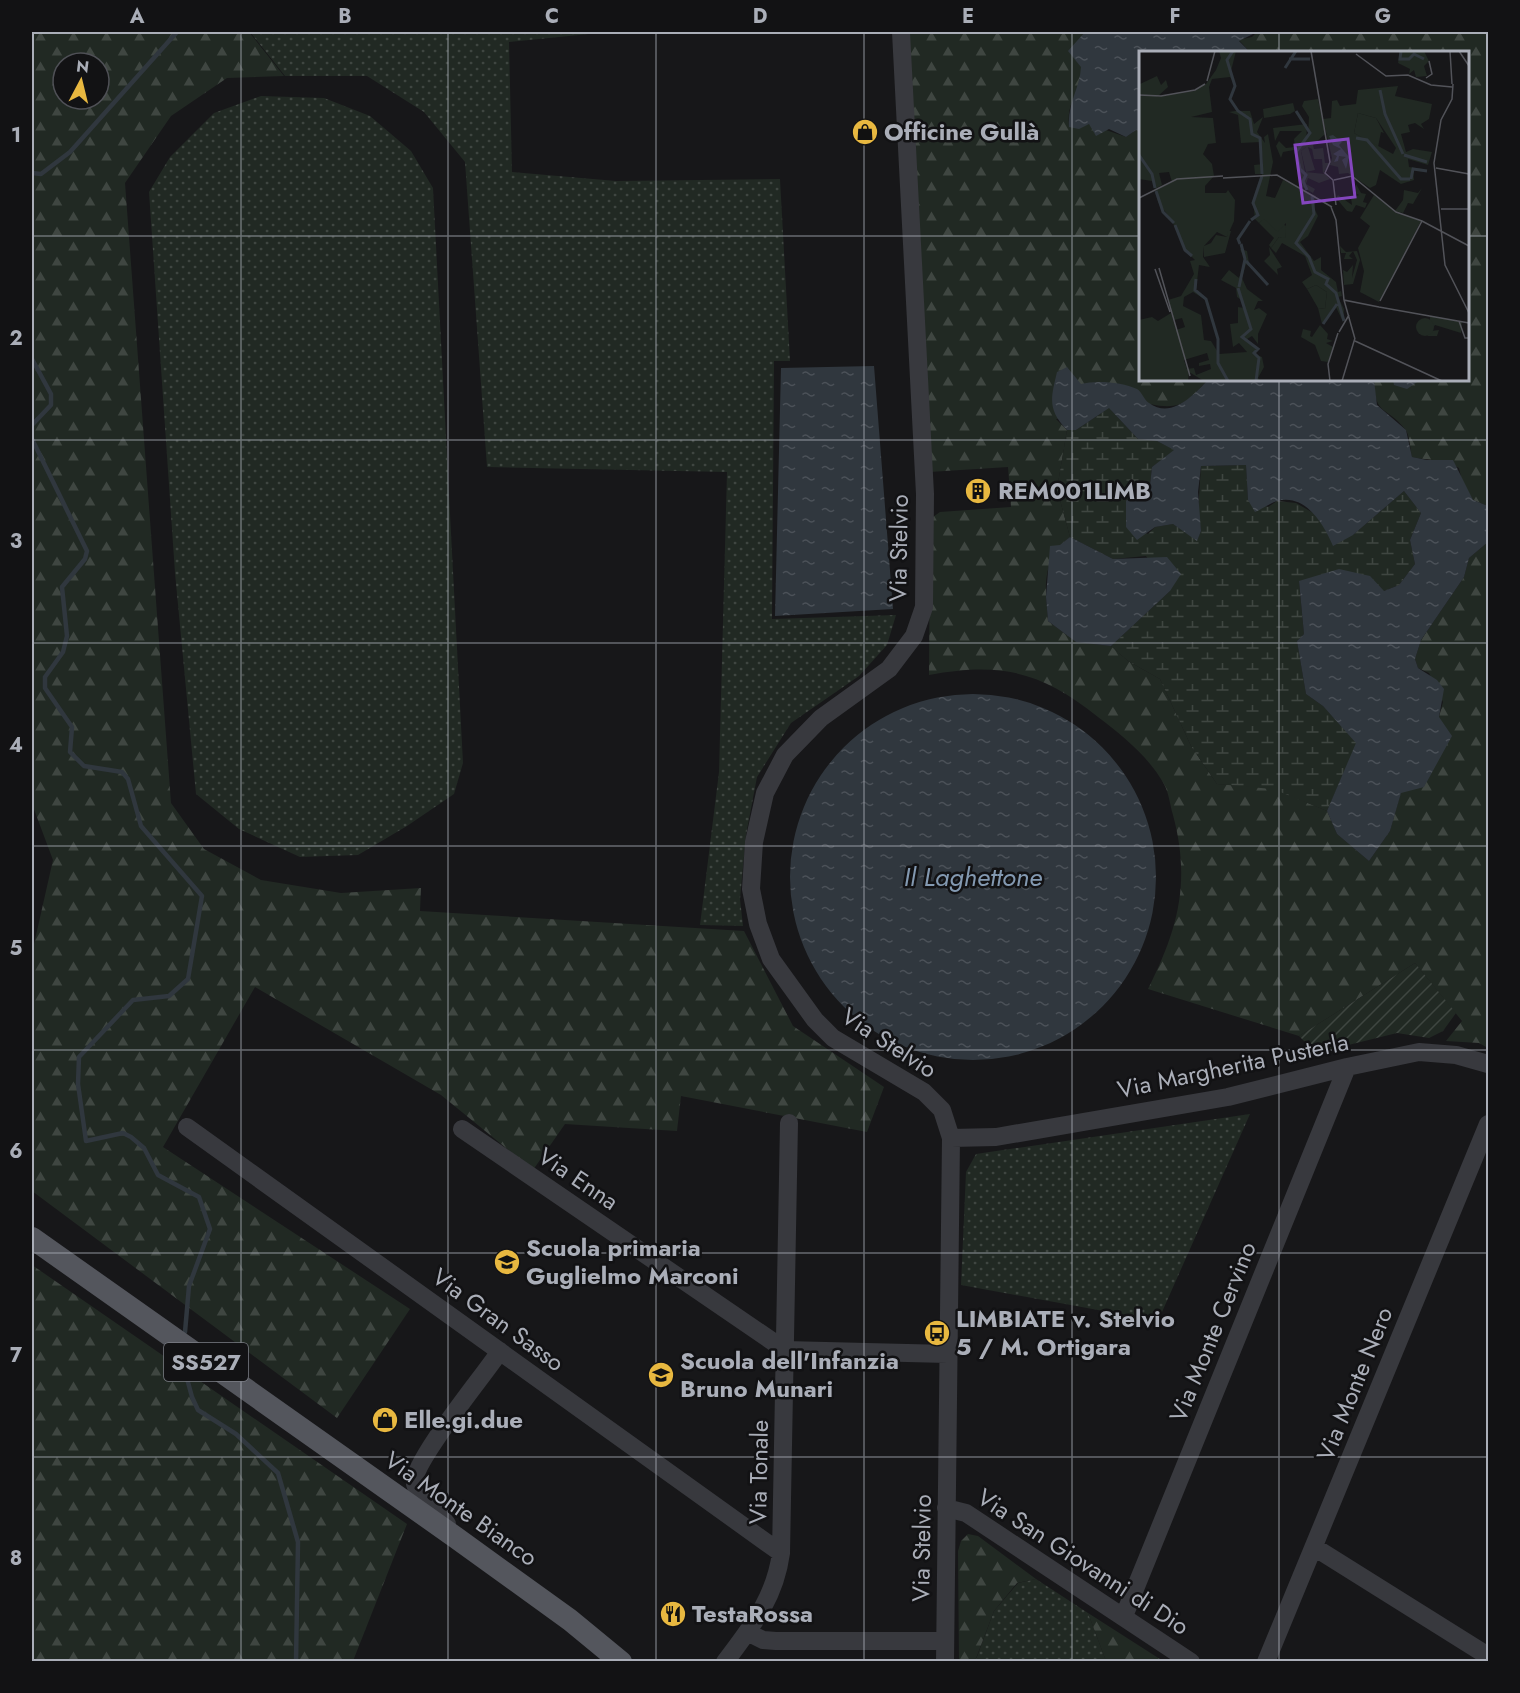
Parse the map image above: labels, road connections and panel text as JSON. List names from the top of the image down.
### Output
{
  "streets": {
    "main road": ["SS527", "Via Monte Bianco"],
    "street": [
      "Via Stelvio",
      "Via Margherita Pusterla",
      "Via Enna",
      "Via Gran Sasso",
      "Via Monte Cervino",
      "Via Monte Nero",
      "Via Tonale",
      "Via San Giovanni di Dio"
    ]
  },
  "crossings": [
    ["Via Stelvio", "Via Margherita Pusterla"],
    ["Via Stelvio", "Via San Giovanni di Dio"],
    ["Via Margherita Pusterla", "Via Monte Cervino"],
    ["Via Enna", "Via Tonale"],
    ["Via Gran Sasso", "Via Tonale"],
    ["Via Monte Cervino", "Via San Giovanni di Dio"]
  ],
  "water": ["Il Laghettone"],
  "places": {
    "shop": ["Officine Gullà", "Elle.gi.due"],
    "building": ["REM001LIMB"],
    "school or university": ["Scuola primaria Guglielmo Marconi", "Scuola dell'Infanzia Bruno Munari"],
    "bus stop": ["LIMBIATE v. Stelvio 5 / M. Ortigara"],
    "restaurant": ["TestaRossa"]
  },
  "north": "top",
  "grid": {
    "columns": [
      "A",
      "B",
      "C",
      "D",
      "E",
      "F",
      "G"
    ],
    "rows": [
      "1",
      "2",
      "3",
      "4",
      "5",
      "6",
      "7",
      "8"
    ]
  }
}
